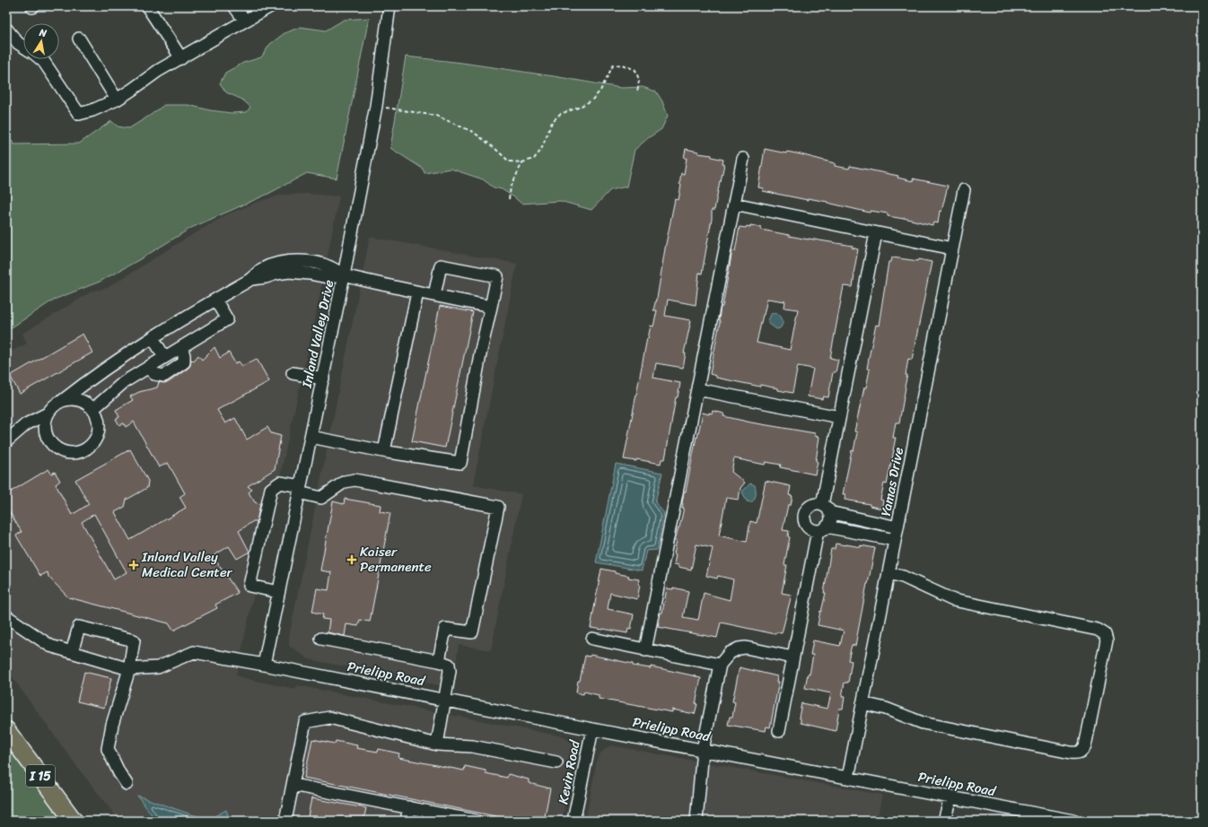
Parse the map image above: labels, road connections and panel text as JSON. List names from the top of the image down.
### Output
{
  "streets": {
    "highway": ["I 15"],
    "street": [
      "Inland Valley Drive",
      "Yamas Drive",
      "Prielipp Road",
      "Kevin Road"
    ]
  },
  "crossings": [
    ["Inland Valley Drive", "Prielipp Road"],
    ["Yamas Drive", "Prielipp Road"],
    ["Prielipp Road", "Kevin Road"]
  ],
  "places": {
    "health": ["Kaiser Permanente", "Inland Valley Medical Center"]
  },
  "north": "top"
}
